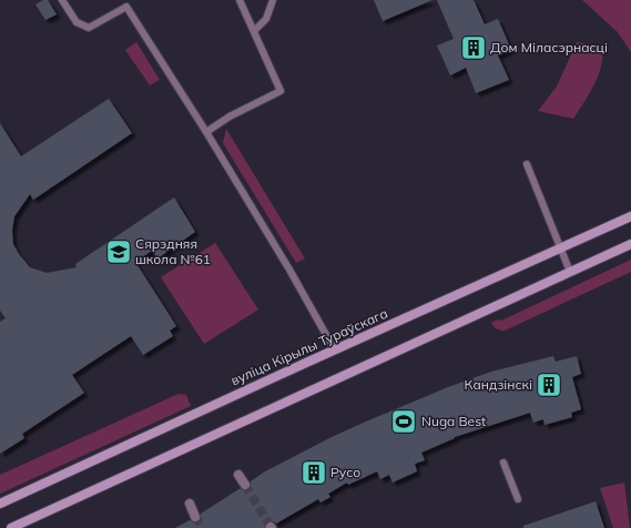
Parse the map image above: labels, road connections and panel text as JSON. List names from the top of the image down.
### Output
{
  "streets": {
    "main road": ["вуліца Кірылы Тураўскага"]
  },
  "places": {
    "building": ["Дом Міласэрнасці", "Кандзінскі", "Русо"],
    "school or university": ["Сярэдняя школа №61"],
    "sports": ["Nuga Best"]
  }
}
